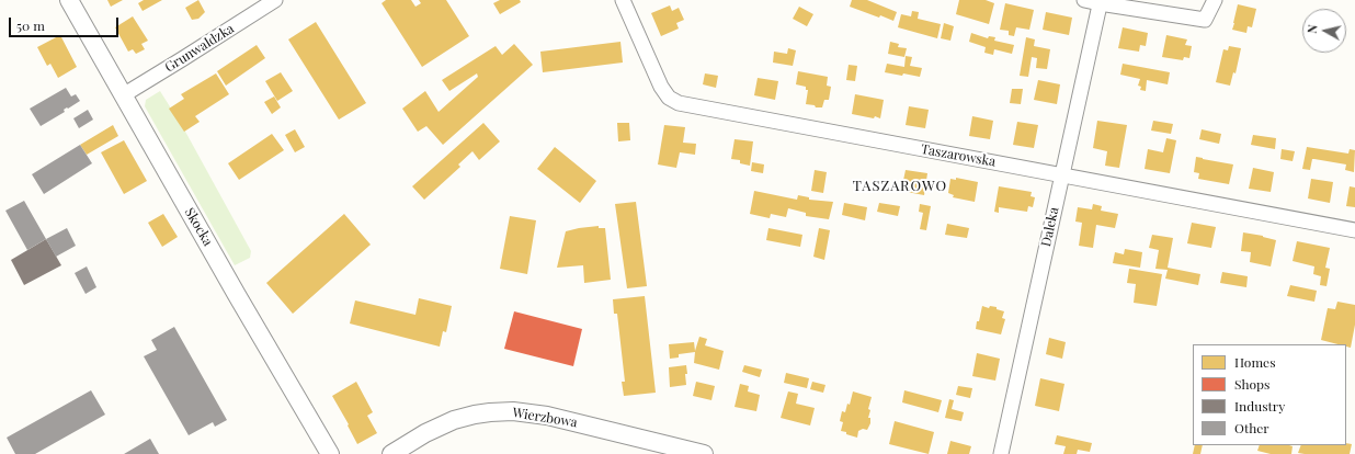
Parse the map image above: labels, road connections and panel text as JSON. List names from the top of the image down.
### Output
{
  "streets": {
    "street": [
      "Grunwaldzka",
      "Taszarowska",
      "Skocka",
      "Daleka",
      "Wierzbowa"
    ]
  },
  "crossings": [
    ["Grunwaldzka", "Skocka"],
    ["Taszarowska", "Daleka"]
  ],
  "districts": ["TASZAROWO"],
  "legend": [
    "Homes",
    "Shops",
    "Industry",
    "Other"
  ],
  "scale_bar": "50 m",
  "north": "left"
}
